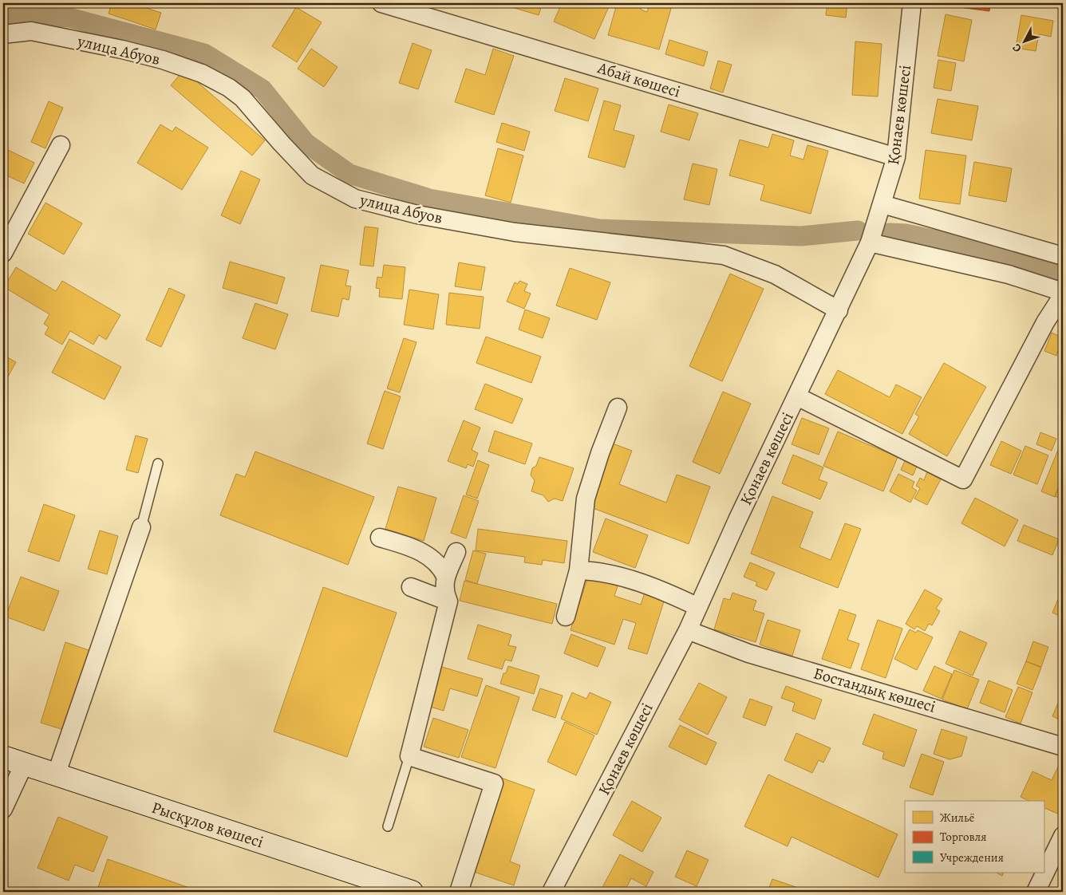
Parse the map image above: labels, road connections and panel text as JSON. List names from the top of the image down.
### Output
{
  "streets": {
    "main road": ["Рысқұлов көшесі"],
    "street": [
      "улица Абуов",
      "Абай көшесі",
      "Қонаев көшесі",
      "Бостандық көшесі"
    ]
  },
  "crossings": [
    ["улица Абуов", "Қонаев көшесі"],
    ["Абай көшесі", "Қонаев көшесі"],
    ["Қонаев көшесі", "Бостандық көшесі"]
  ],
  "legend": ["Жильё", "Торговля", "Учреждения"],
  "north": "bottom left"
}
